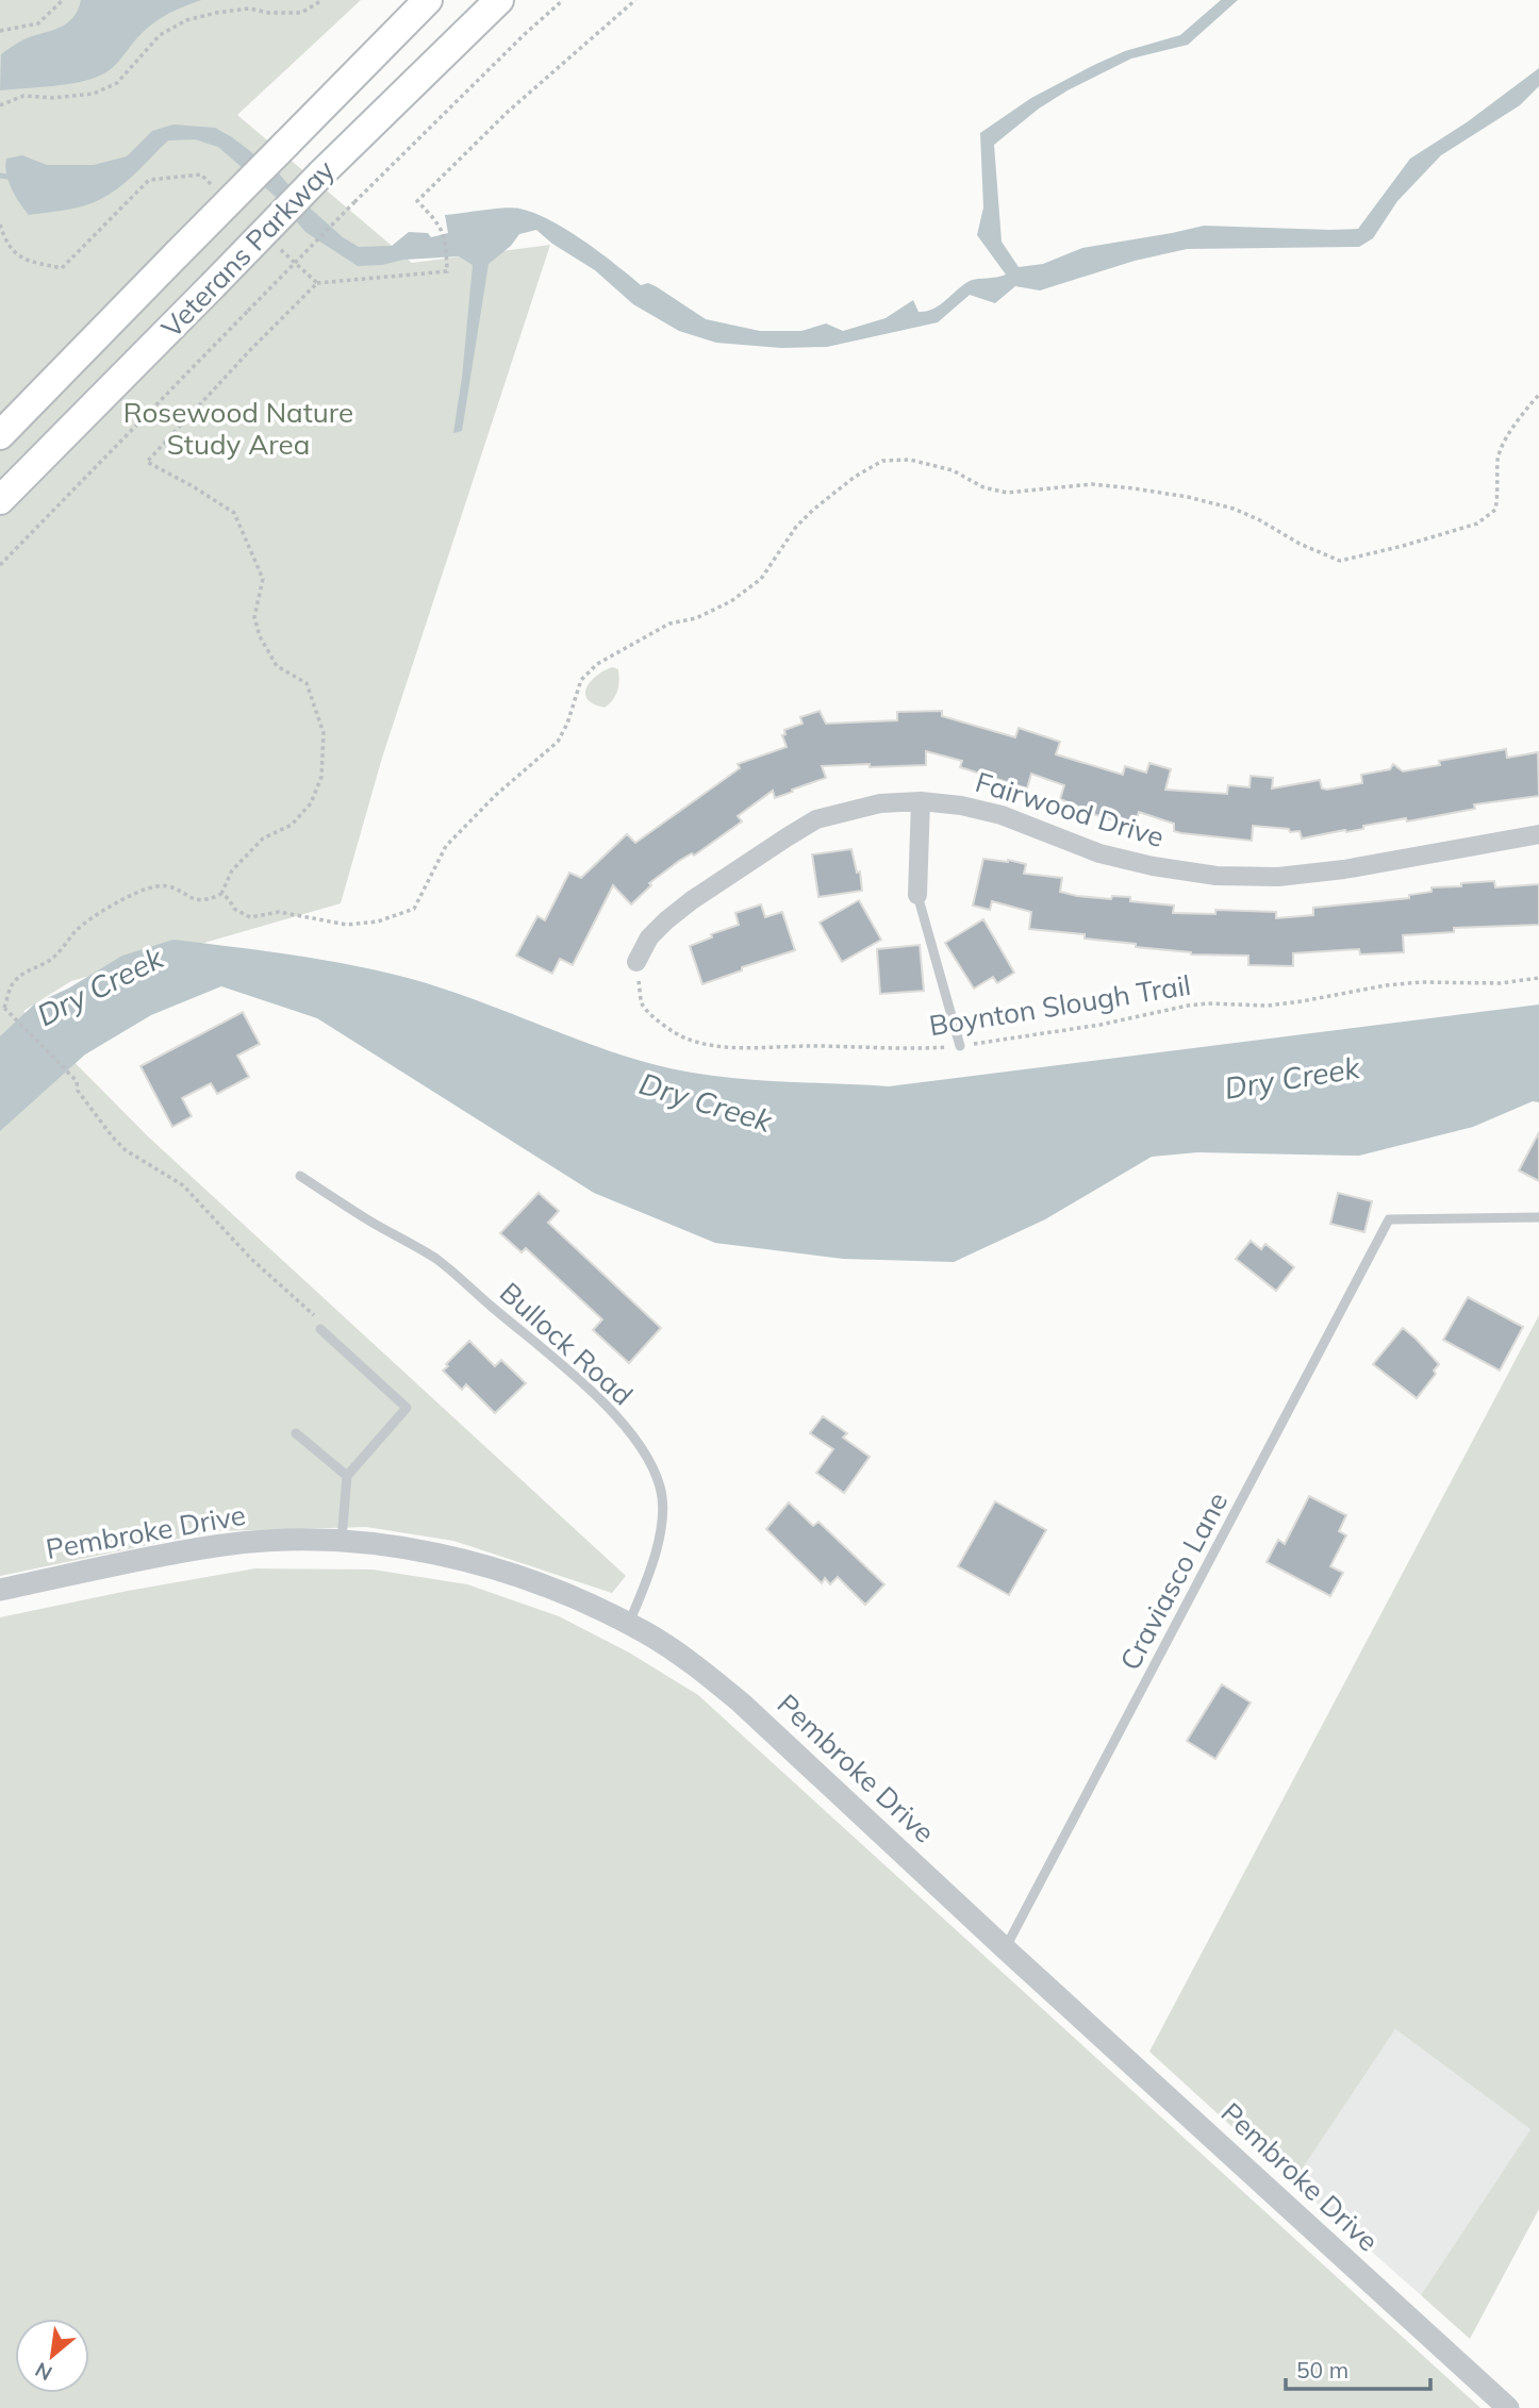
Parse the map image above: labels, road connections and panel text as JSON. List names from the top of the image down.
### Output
{
  "streets": {
    "main road": ["Veterans Parkway"],
    "street": ["Fairwood Drive", "Pembroke Drive"],
    "lane": ["Bullock Road", "Craviasco Lane"],
    "path": ["Boynton Slough Trail"]
  },
  "crossings": [
    ["Fairwood Drive", "Boynton Slough Trail"],
    ["Bullock Road", "Pembroke Drive"],
    ["Pembroke Drive", "Craviasco Lane"]
  ],
  "water": ["Dry Creek"],
  "parks": ["Rosewood Nature Study Area"],
  "scale_bar": "50 m",
  "north": "bottom left"
}
